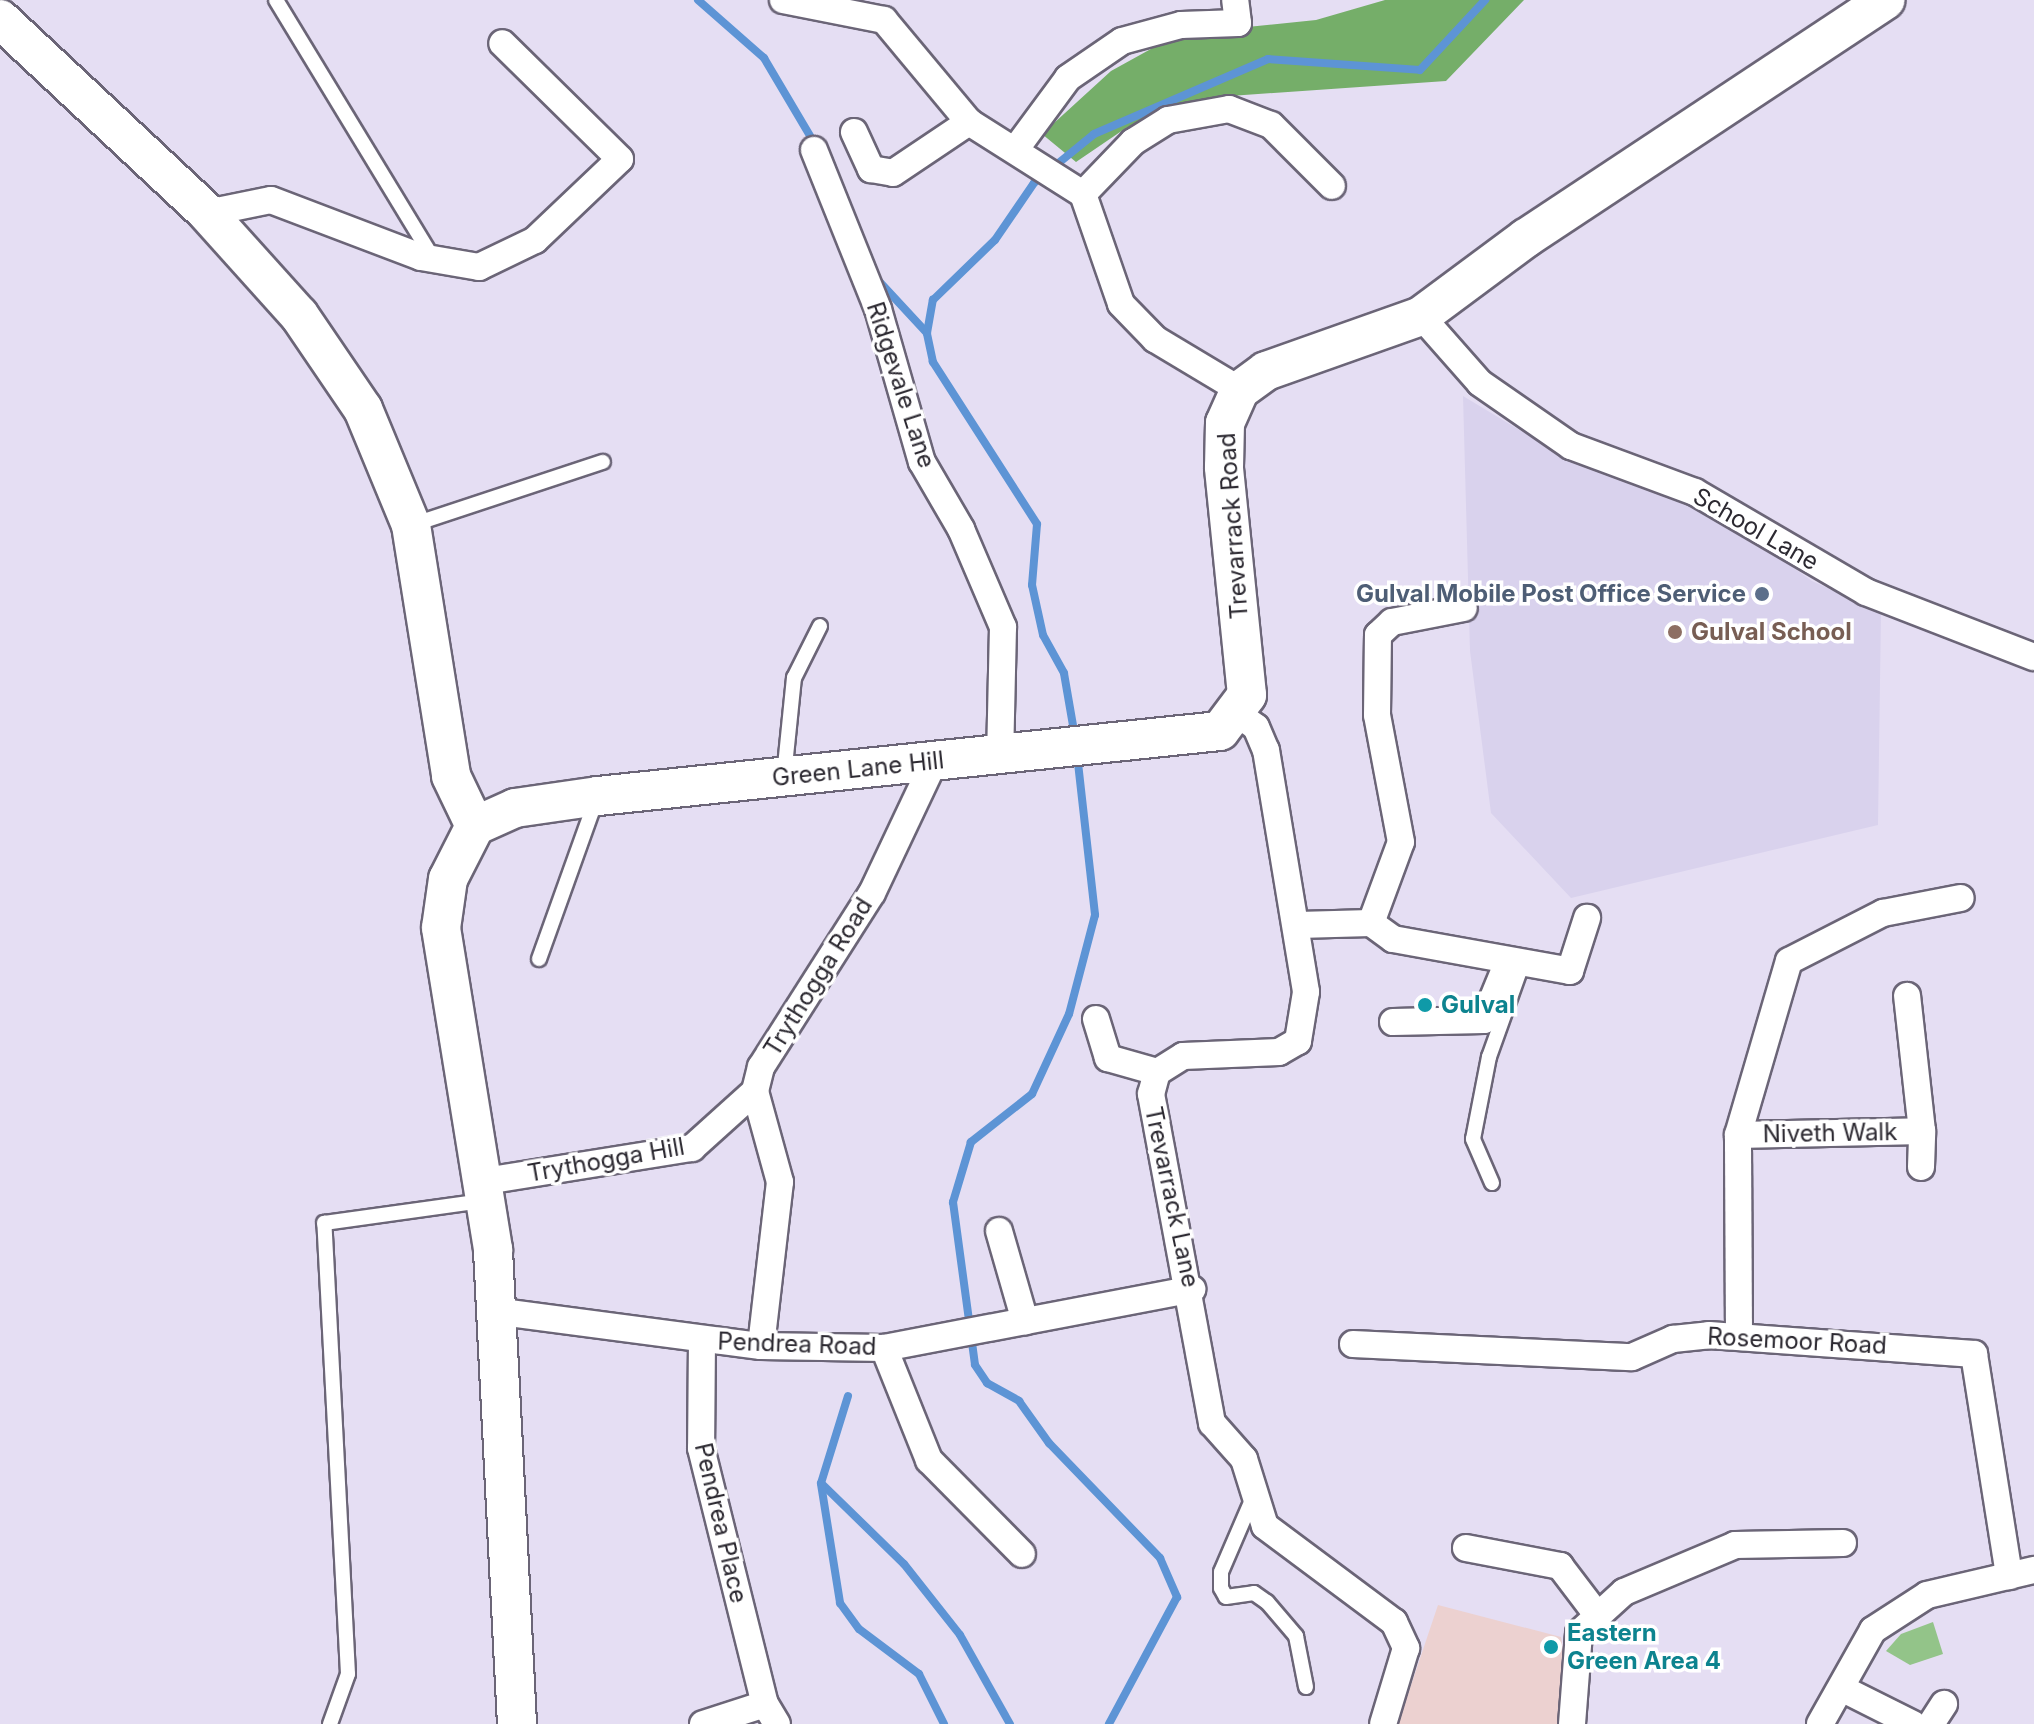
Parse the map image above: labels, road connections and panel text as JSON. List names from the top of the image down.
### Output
{
  "streets": {
    "main road": ["Trevarrack Road", "Green Lane Hill"],
    "street": [
      "Ridgevale Lane",
      "School Lane",
      "Trythogga Road",
      "Niveth Walk",
      "Trythogga Hill",
      "Trevarrack Lane",
      "Rosemoor Road",
      "Pendrea Road",
      "Pendrea Place"
    ]
  },
  "crossings": [
    ["Ridgevale Lane", "Green Lane Hill"],
    ["Trevarrack Road", "Green Lane Hill"],
    ["Trevarrack Road", "Trevarrack Lane"],
    ["Green Lane Hill", "Trythogga Road"],
    ["Green Lane Hill", "Trevarrack Lane"],
    ["Trythogga Road", "Trythogga Hill"],
    ["Trevarrack Lane", "Pendrea Road"],
    ["Pendrea Road", "Pendrea Place"]
  ],
  "places": [
    "Gulval Mobile Post Office Service",
    "Gulval School",
    "Gulval",
    "Eastern Green Area 4"
  ]
}
